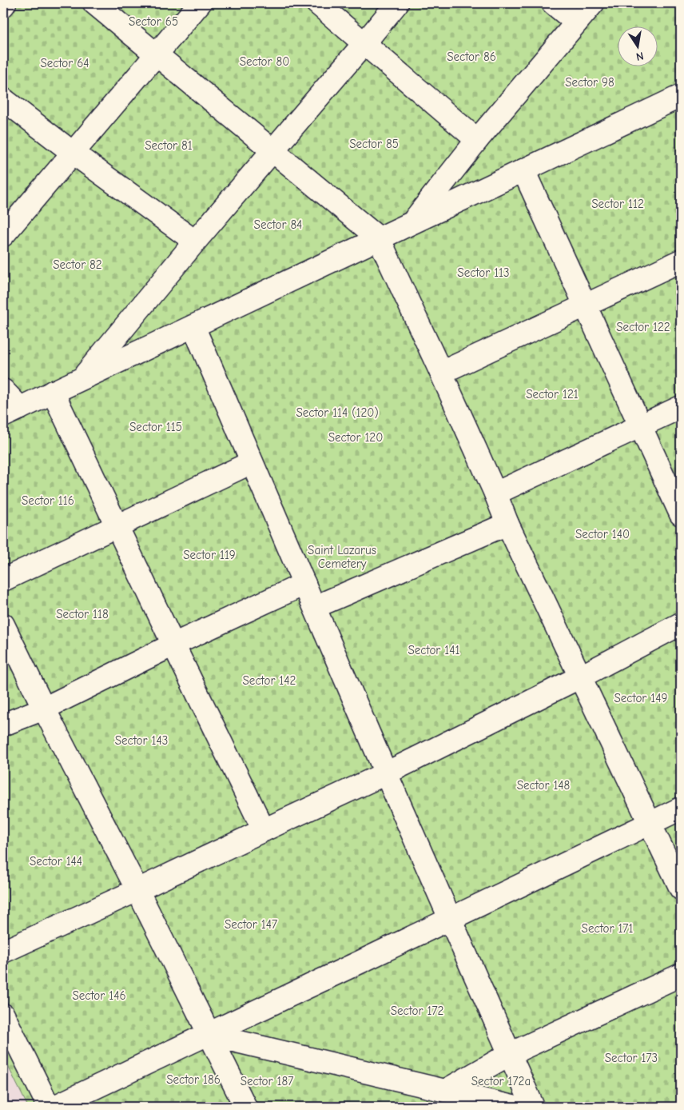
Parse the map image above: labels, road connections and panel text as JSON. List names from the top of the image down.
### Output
{
  "parks": [
    "Sector 65",
    "Sector 86",
    "Sector 80",
    "Sector 64",
    "Sector 98",
    "Sector 85",
    "Sector 81",
    "Sector 112",
    "Sector 84",
    "Sector 82",
    "Sector 113",
    "Sector 122",
    "Sector 121",
    "Sector 114 (120)",
    "Sector 115",
    "Sector 120",
    "Sector 116",
    "Sector 140",
    "Saint Lazarus Cemetery",
    "Sector 119",
    "Sector 118",
    "Sector 141",
    "Sector 142",
    "Sector 149",
    "Sector 143",
    "Sector 148",
    "Sector 144",
    "Sector 147",
    "Sector 171",
    "Sector 146",
    "Sector 172",
    "Sector 173",
    "Sector 186",
    "Sector 187",
    "Sector 172a"
  ],
  "north": "bottom"
}
